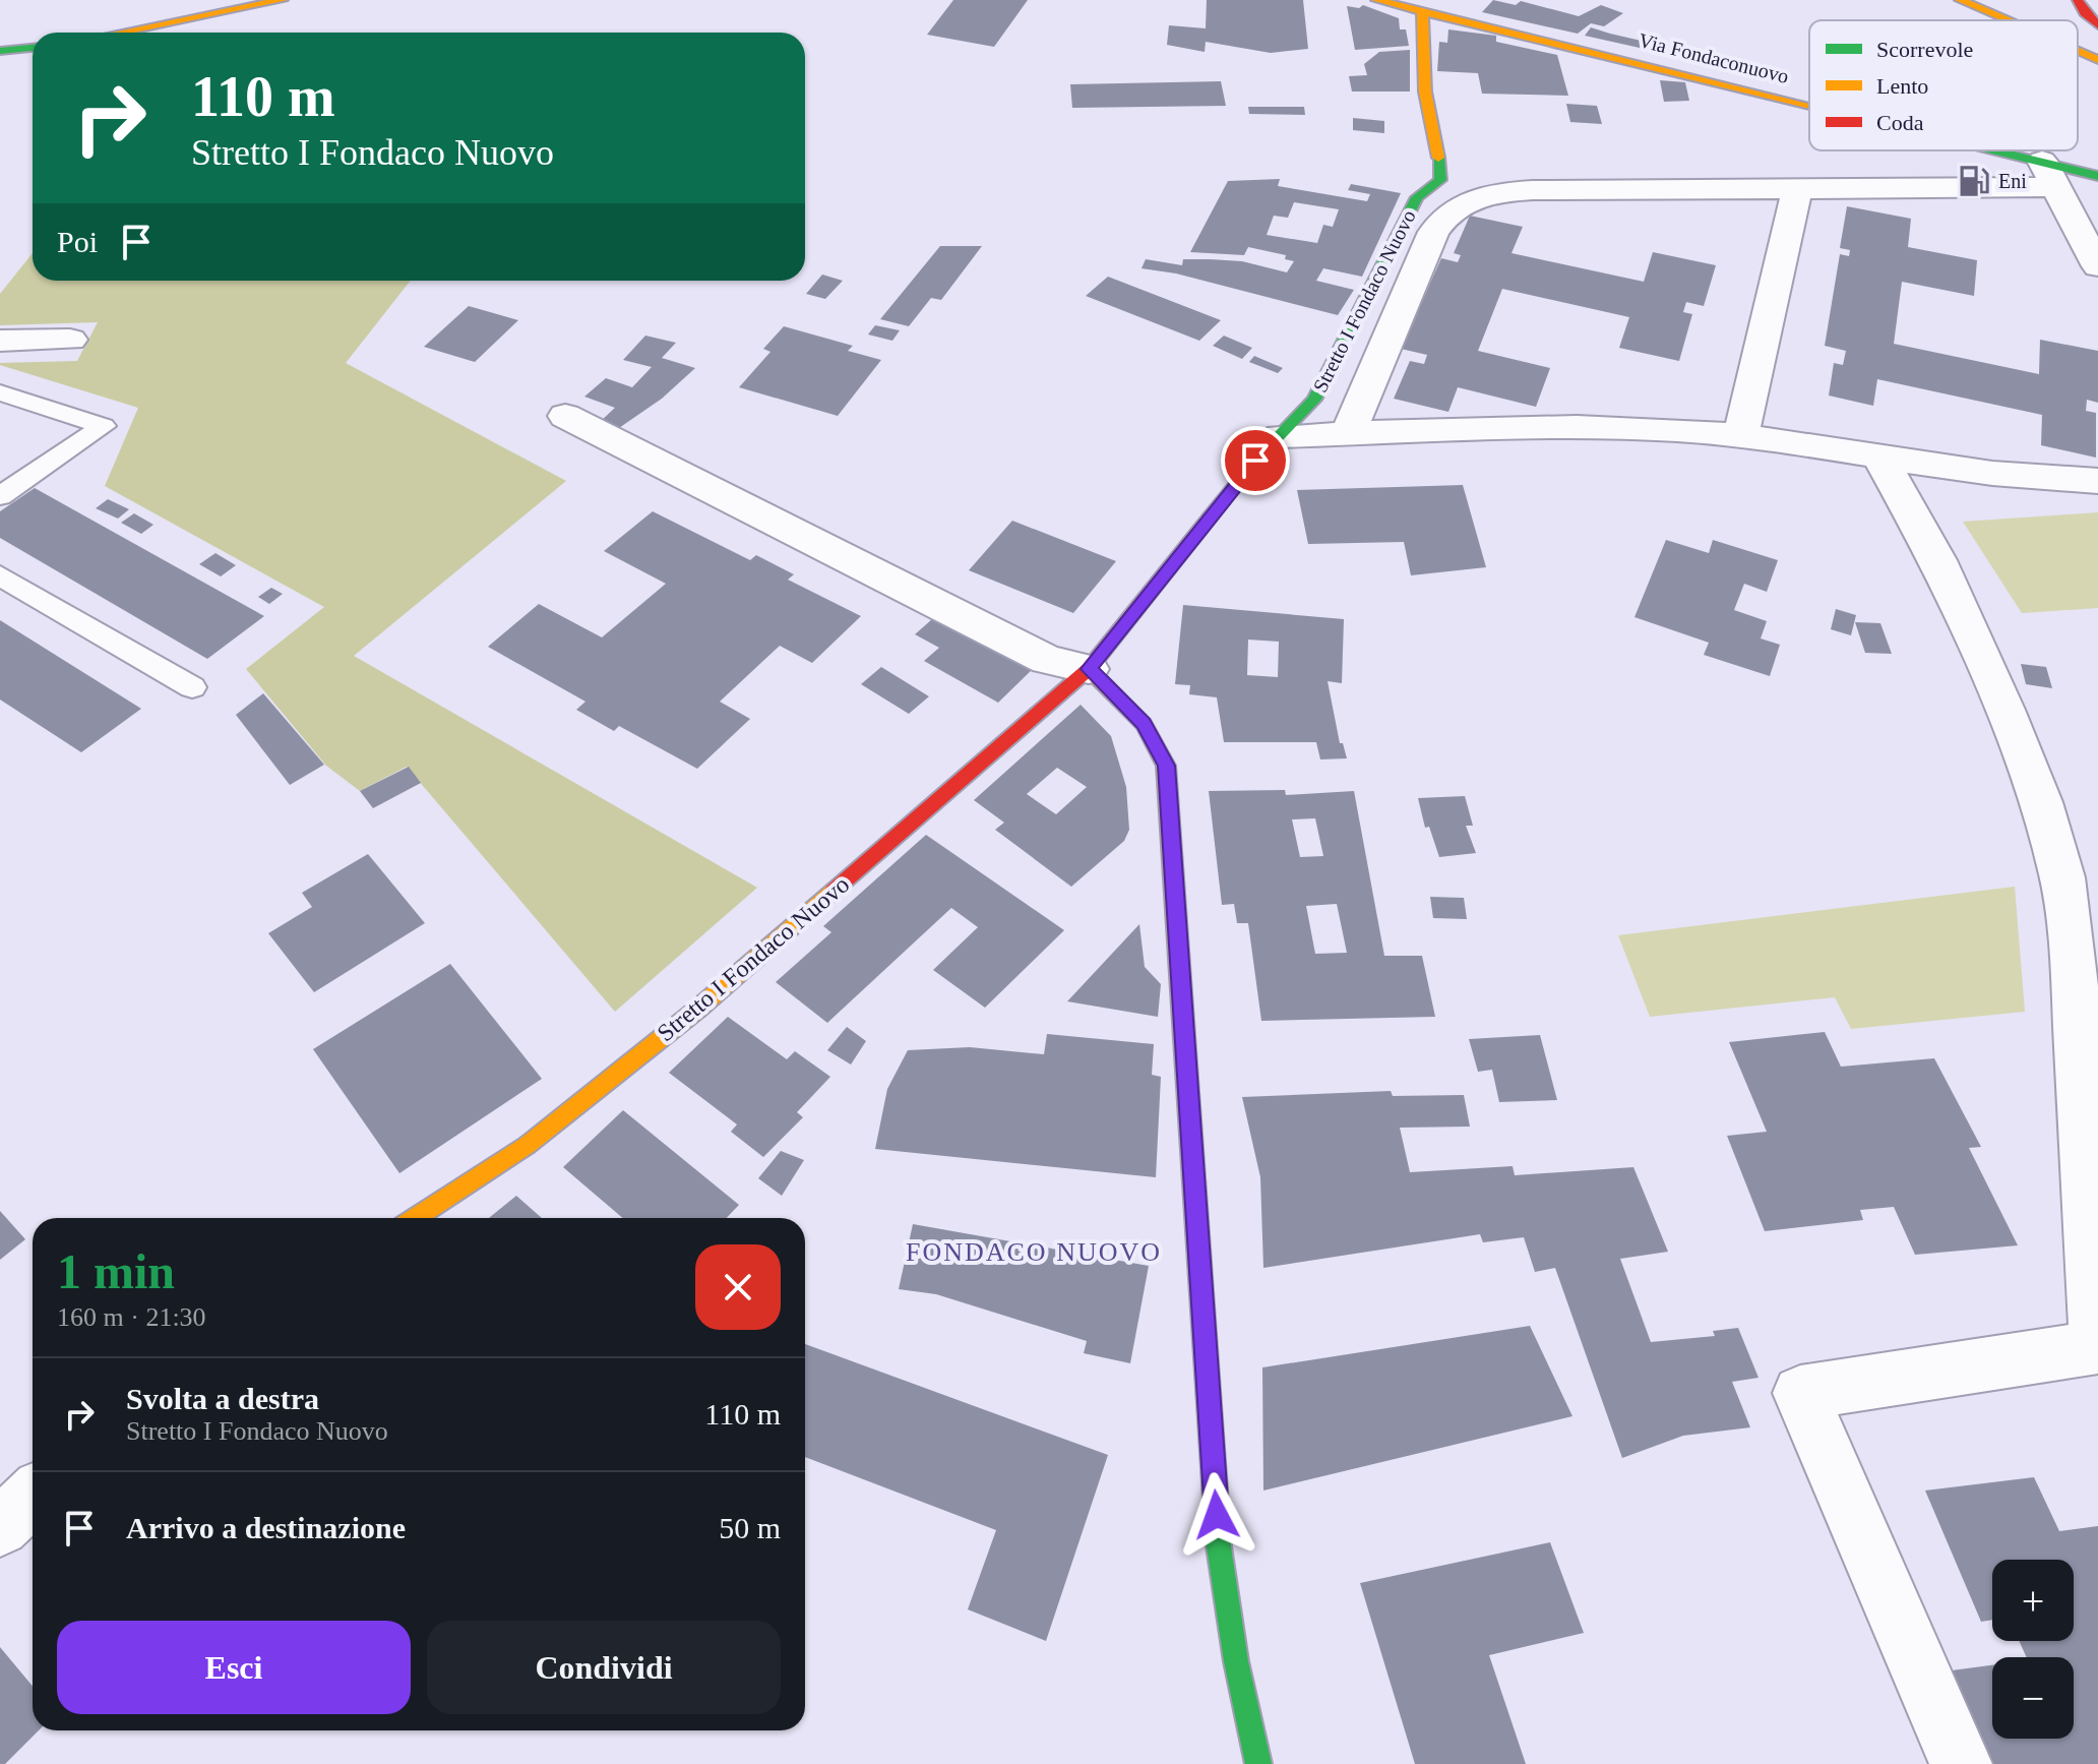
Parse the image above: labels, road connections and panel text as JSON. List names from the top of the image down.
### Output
{
  "streets": {
    "main road": ["Via Fondaconuovo", "Stretto I Fondaco Nuovo"]
  },
  "crossings": [
    ["Via Fondaconuovo", "Stretto I Fondaco Nuovo"]
  ],
  "districts": ["FONDACO NUOVO"],
  "places": {
    "fuel station": ["Eni"]
  },
  "legend": ["Scorrevole", "Lento", "Coda"],
  "page": {
    "turn": ["110 m", "Stretto I Fondaco Nuovo"],
    "then": "Poi",
    "heading": ["1 min", "160 m · 21:30"],
    "list": [
      {
        "name": "Svolta a destra",
        "note": "Stretto I Fondaco Nuovo",
        "value": "110 m"
      },
      {
        "name": "Arrivo a destinazione",
        "value": "50 m"
      }
    ],
    "map_buttons": ["+", "−"],
    "buttons": ["Esci", "Condividi"]
  }
}
